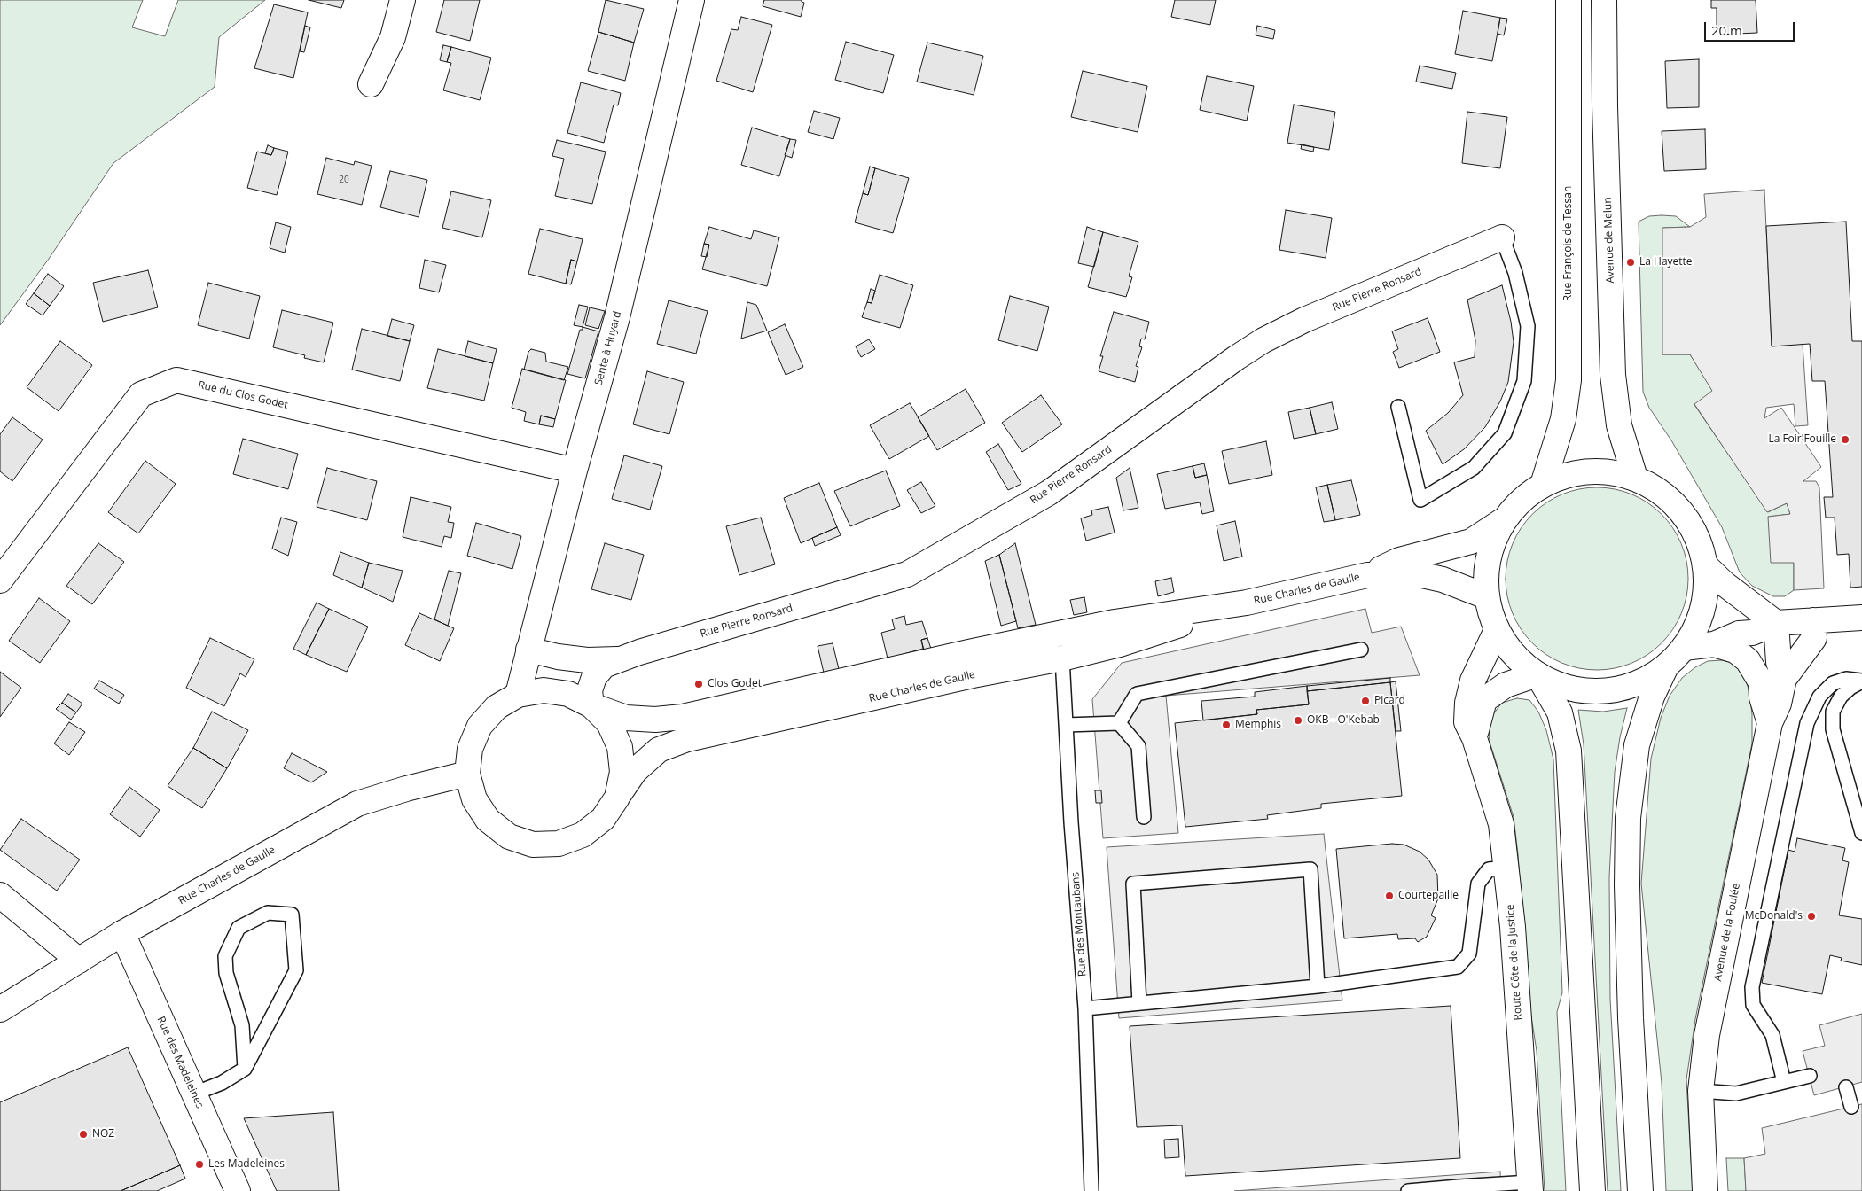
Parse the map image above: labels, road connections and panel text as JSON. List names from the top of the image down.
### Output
{
  "streets": {
    "main road": [
      "Avenue de Melun",
      "Rue François de Tessan",
      "Rue Pierre Ronsard",
      "Sente à Huyard",
      "Rue du Clos Godet",
      "Rue Charles de Gaulle",
      "Avenue de la Foulée",
      "Route Côte de la Justice",
      "Rue des Madeleines"
    ],
    "lane": ["Rue des Montaubans"]
  },
  "crossings": [
    ["Rue Pierre Ronsard", "Sente à Huyard"],
    ["Rue Pierre Ronsard", "Rue Charles de Gaulle"],
    ["Sente à Huyard", "Rue du Clos Godet"],
    ["Sente à Huyard", "Rue Charles de Gaulle"],
    ["Rue Charles de Gaulle", "Rue des Montaubans"],
    ["Rue Charles de Gaulle", "Rue des Madeleines"]
  ],
  "places": [
    "La Hayette",
    "La Foir'Fouille",
    "Clos Godet",
    "Picard",
    "OKB - O'Kebab",
    "Memphis",
    "Courtepaille",
    "McDonald's",
    "NOZ",
    "Les Madeleines"
  ],
  "house_numbers": ["20"],
  "scale_bar": "20 m"
}
